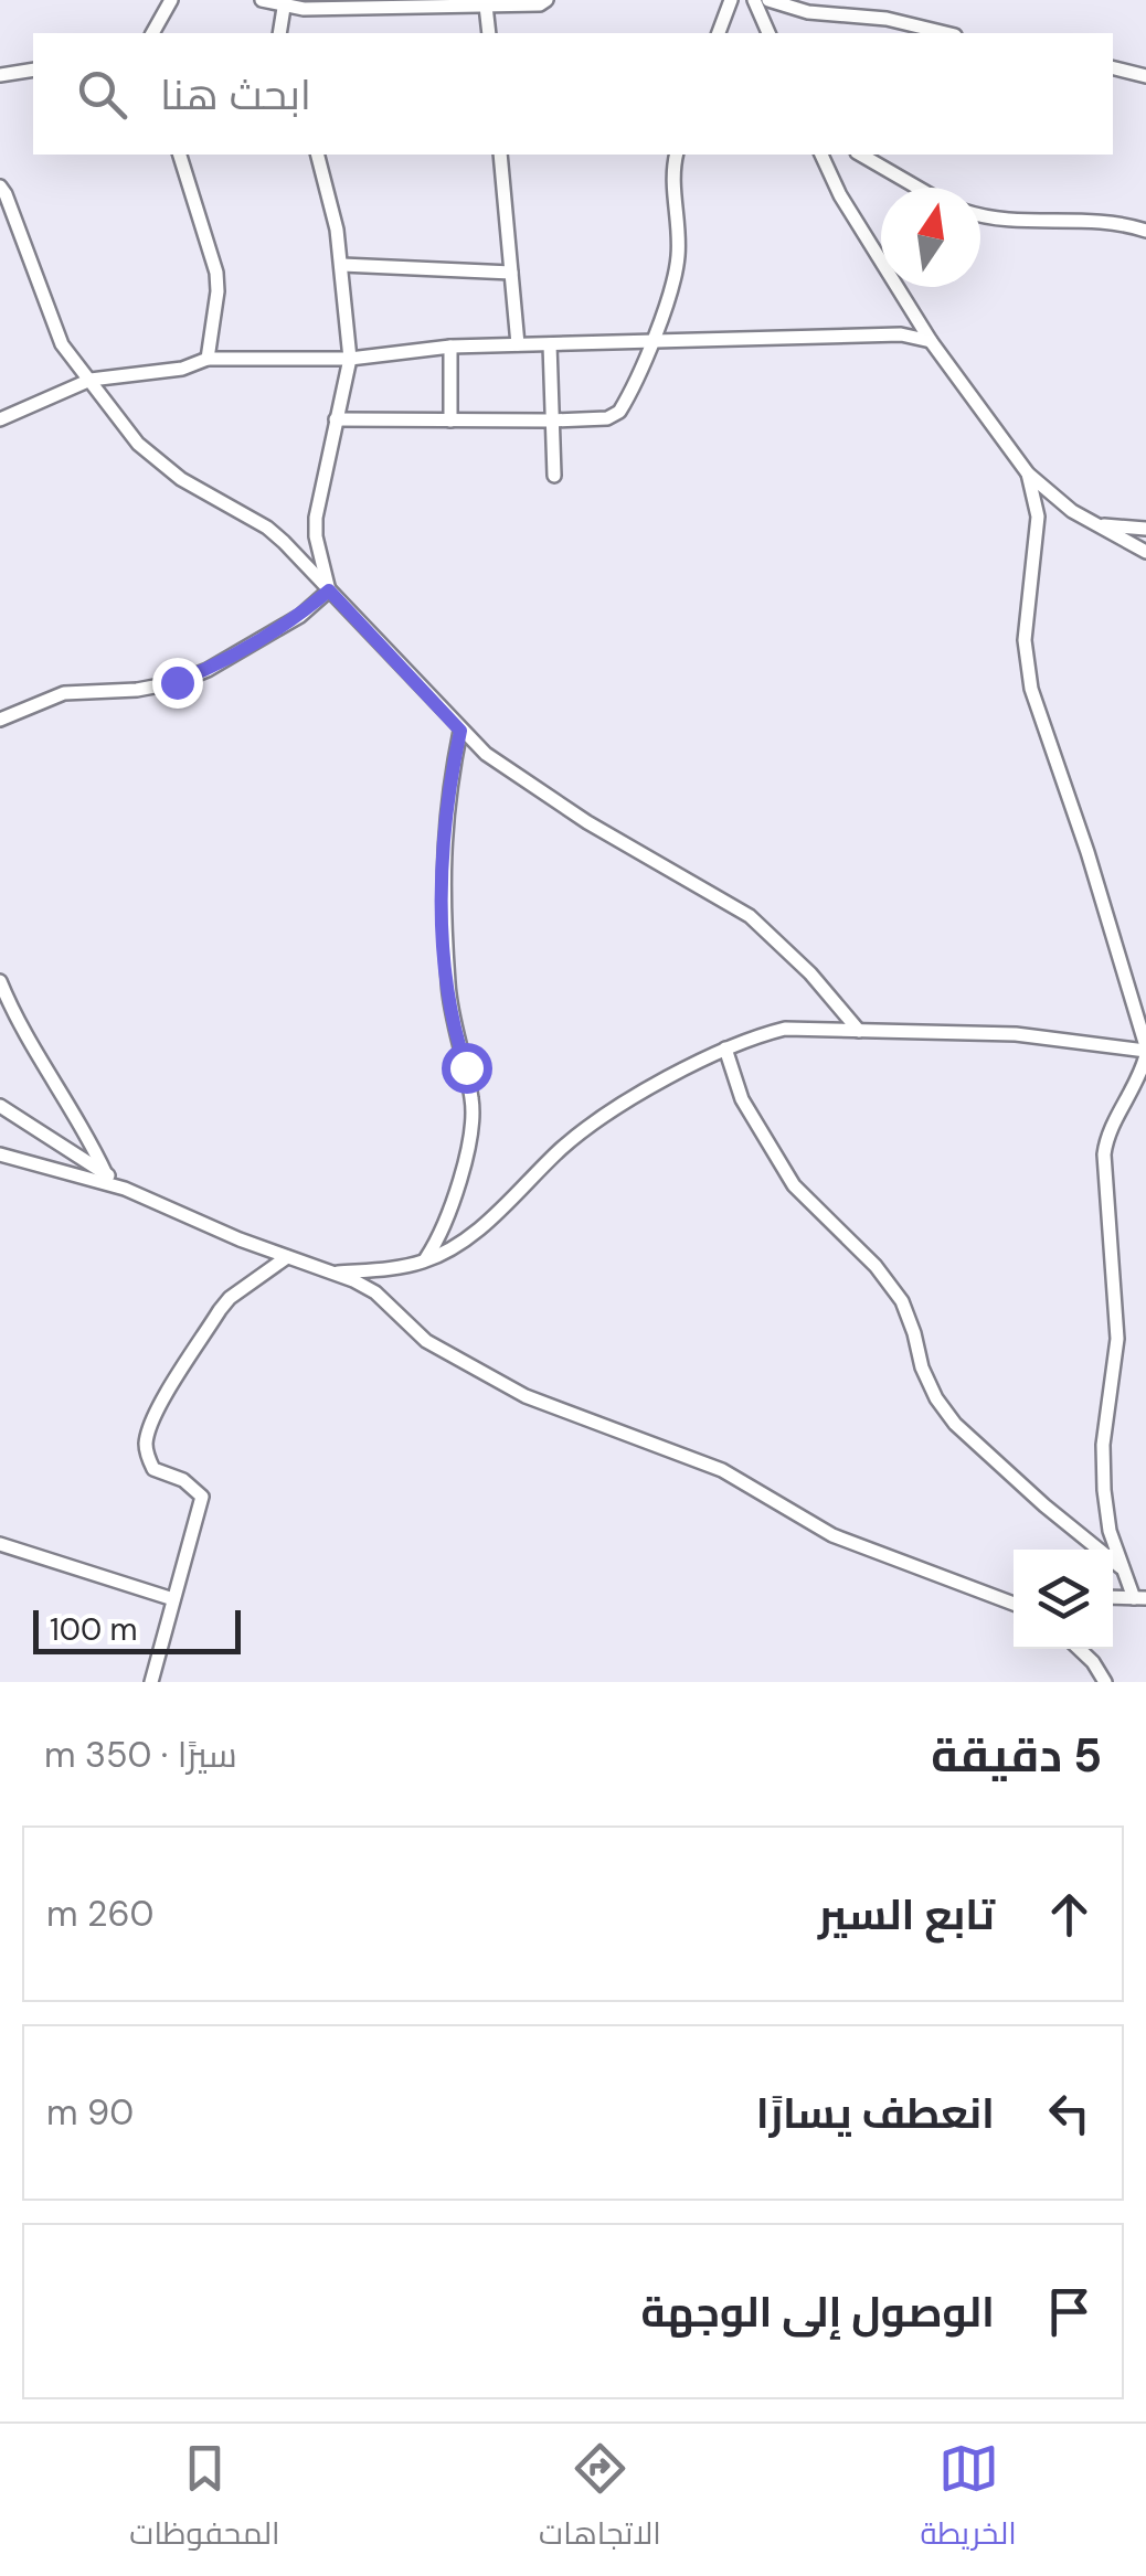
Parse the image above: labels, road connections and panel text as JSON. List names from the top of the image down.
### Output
{
  "scale_bar": "100 m",
  "north": "top",
  "page": {
    "search": "ابحث هنا",
    "scale": "100 m",
    "heading": ["5 دقيقة", "سيرًا · 350 m"],
    "list": [
      ["تابع السير", "260 m"],
      ["انعطف يسارًا", "90 m"],
      "الوصول إلى الوجهة"
    ],
    "nav": ["الخريطة", "الاتجاهات", "المحفوظات"]
  }
}
